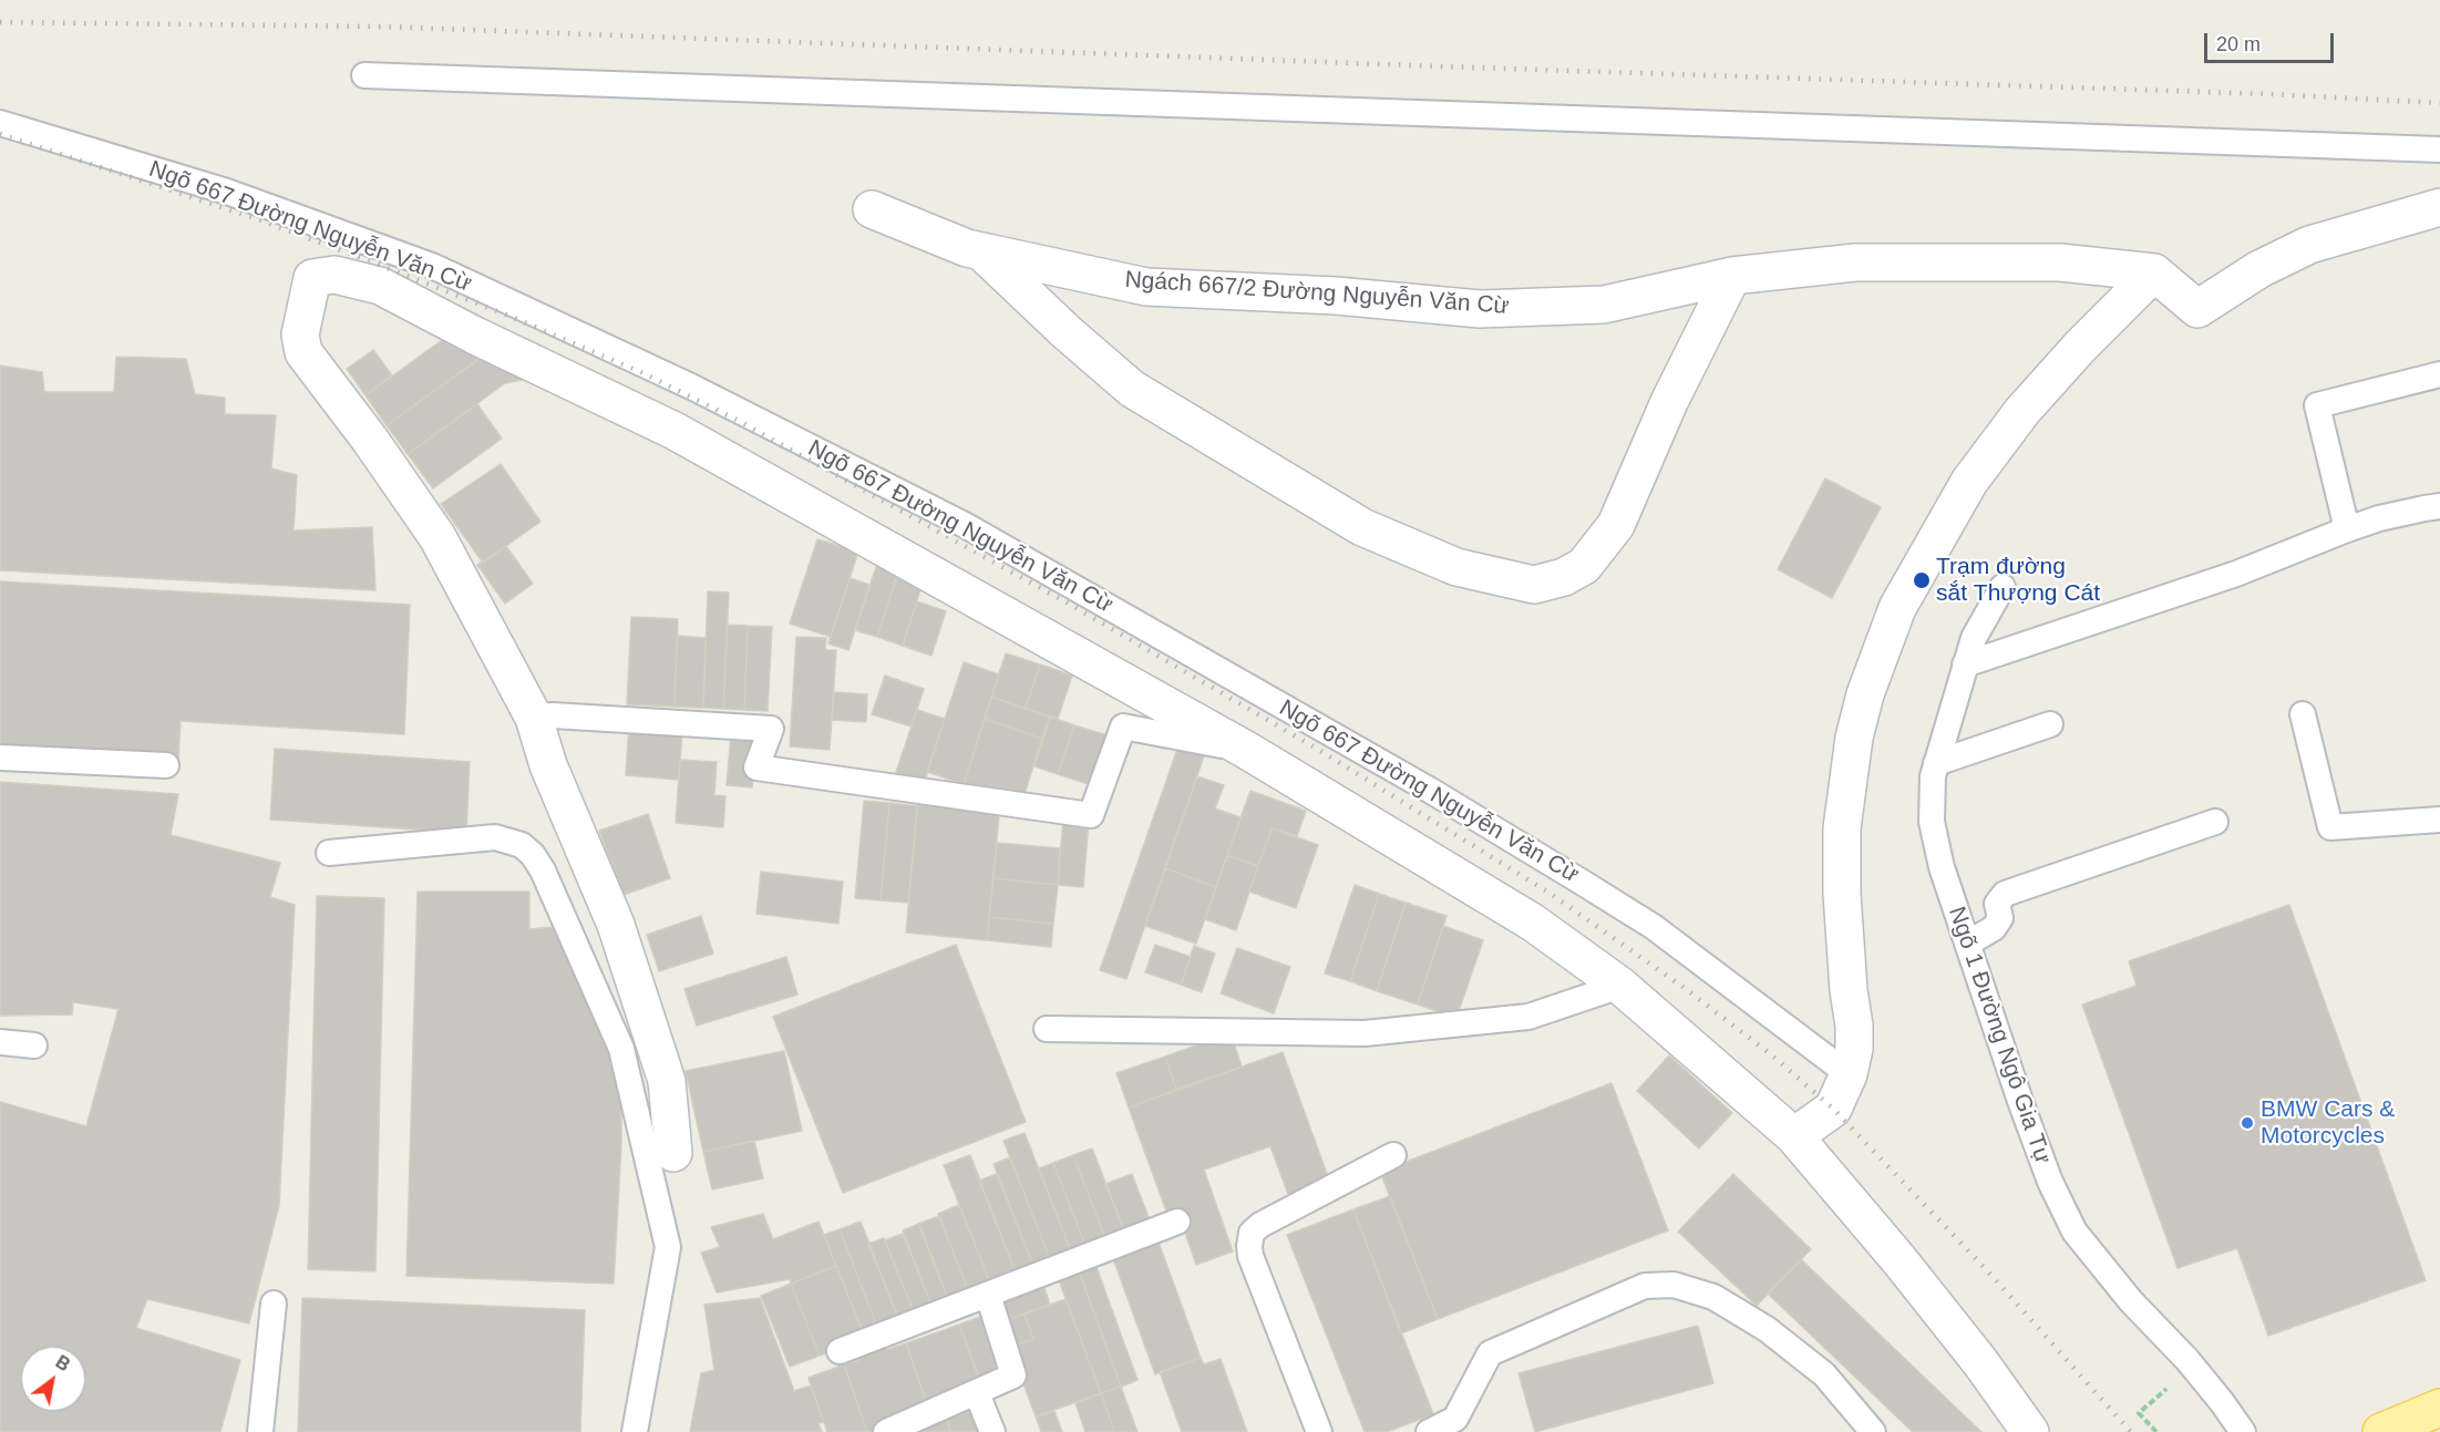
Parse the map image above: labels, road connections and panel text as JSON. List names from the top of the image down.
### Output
{
  "streets": {
    "street": ["Ngách 667/2 Đường Nguyễn Văn Cừ"],
    "lane": ["Ngõ 667 Đường Nguyễn Văn Cừ", "Ngõ 1 Đường Ngô Gia Tự"]
  },
  "places": ["Trạm đường sắt Thượng Cát", "BMW Cars & Motorcycles"],
  "scale_bar": "20 m",
  "north": "top right"
}
